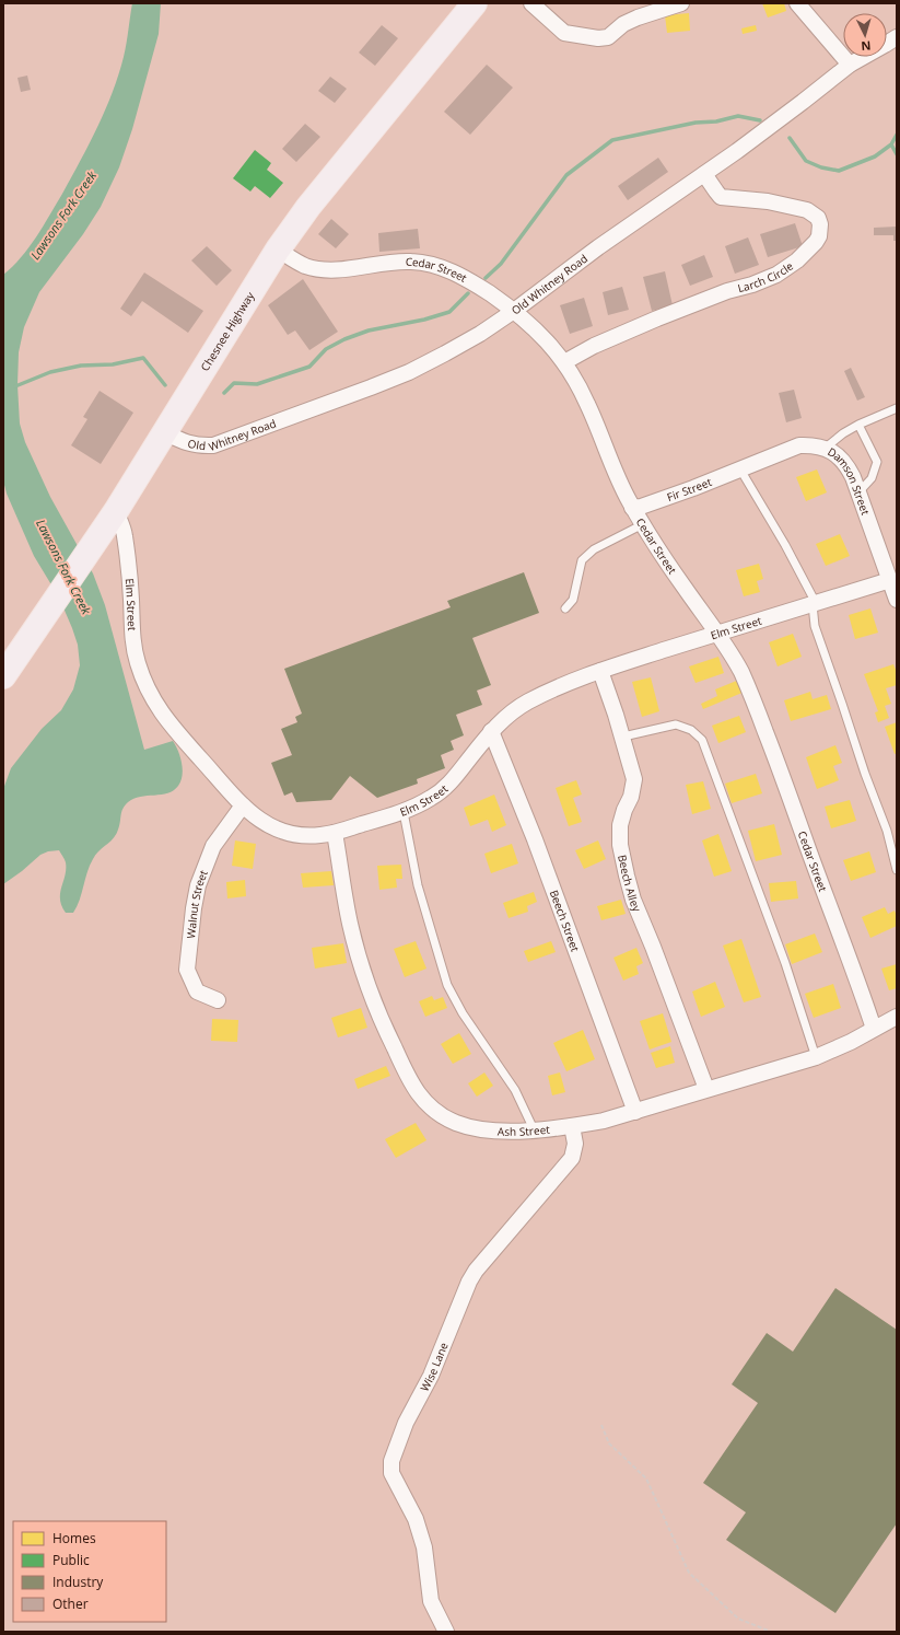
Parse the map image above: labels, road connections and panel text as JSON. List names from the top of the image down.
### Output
{
  "streets": {
    "main road": ["Chesnee Highway"],
    "street": [
      "Cedar Street",
      "Larch Circle",
      "Old Whitney Road",
      "Damson Street",
      "Fir Street",
      "Elm Street",
      "Beech Alley",
      "Walnut Street",
      "Beech Street",
      "Ash Street",
      "Wise Lane"
    ]
  },
  "crossings": [
    ["Cedar Street", "Larch Circle"],
    ["Cedar Street", "Old Whitney Road"],
    ["Cedar Street", "Chesnee Highway"],
    ["Cedar Street", "Fir Street"],
    ["Cedar Street", "Elm Street"],
    ["Cedar Street", "Ash Street"],
    ["Larch Circle", "Old Whitney Road"],
    ["Old Whitney Road", "Chesnee Highway"],
    ["Chesnee Highway", "Elm Street"],
    ["Damson Street", "Fir Street"],
    ["Damson Street", "Elm Street"],
    ["Elm Street", "Beech Alley"],
    ["Elm Street", "Walnut Street"],
    ["Elm Street", "Beech Street"],
    ["Elm Street", "Ash Street"],
    ["Beech Alley", "Ash Street"],
    ["Beech Street", "Ash Street"],
    ["Ash Street", "Wise Lane"]
  ],
  "water": ["Lawsons Fork Creek"],
  "legend": [
    "Homes",
    "Public",
    "Industry",
    "Other"
  ],
  "north": "bottom"
}
